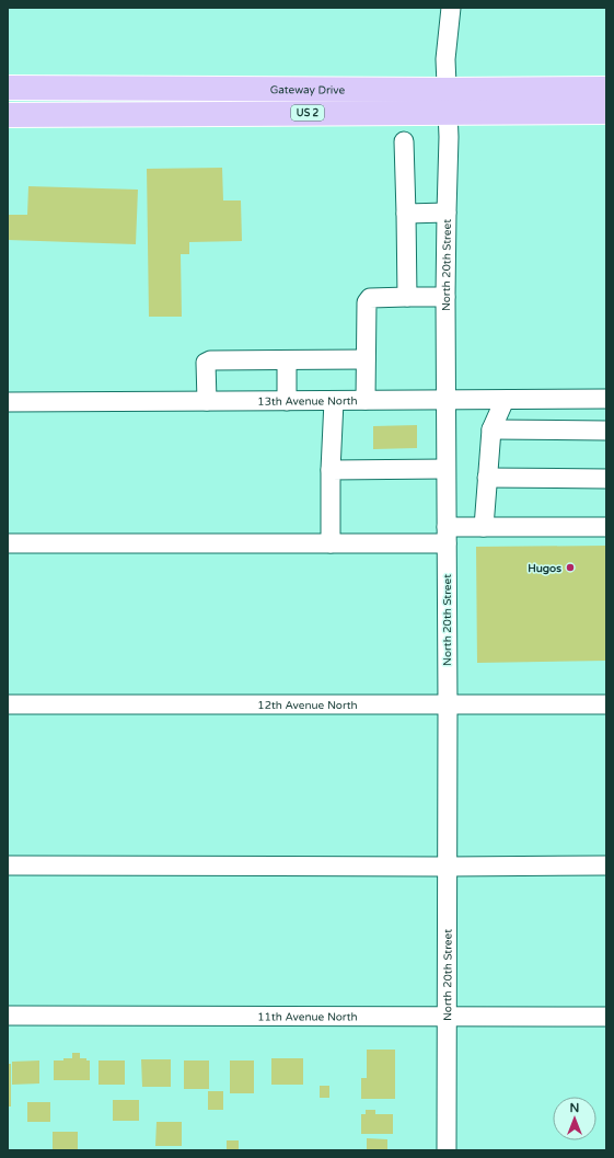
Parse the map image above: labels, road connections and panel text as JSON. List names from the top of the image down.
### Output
{
  "streets": {
    "highway": ["Gateway Drive", "US 2"],
    "street": [
      "North 20th Street",
      "13th Avenue North",
      "12th Avenue North",
      "11th Avenue North"
    ]
  },
  "crossings": [
    ["Gateway Drive", "North 20th Street"],
    ["North 20th Street", "13th Avenue North"],
    ["North 20th Street", "12th Avenue North"],
    ["North 20th Street", "11th Avenue North"]
  ],
  "places": ["Hugos"],
  "north": "top"
}
